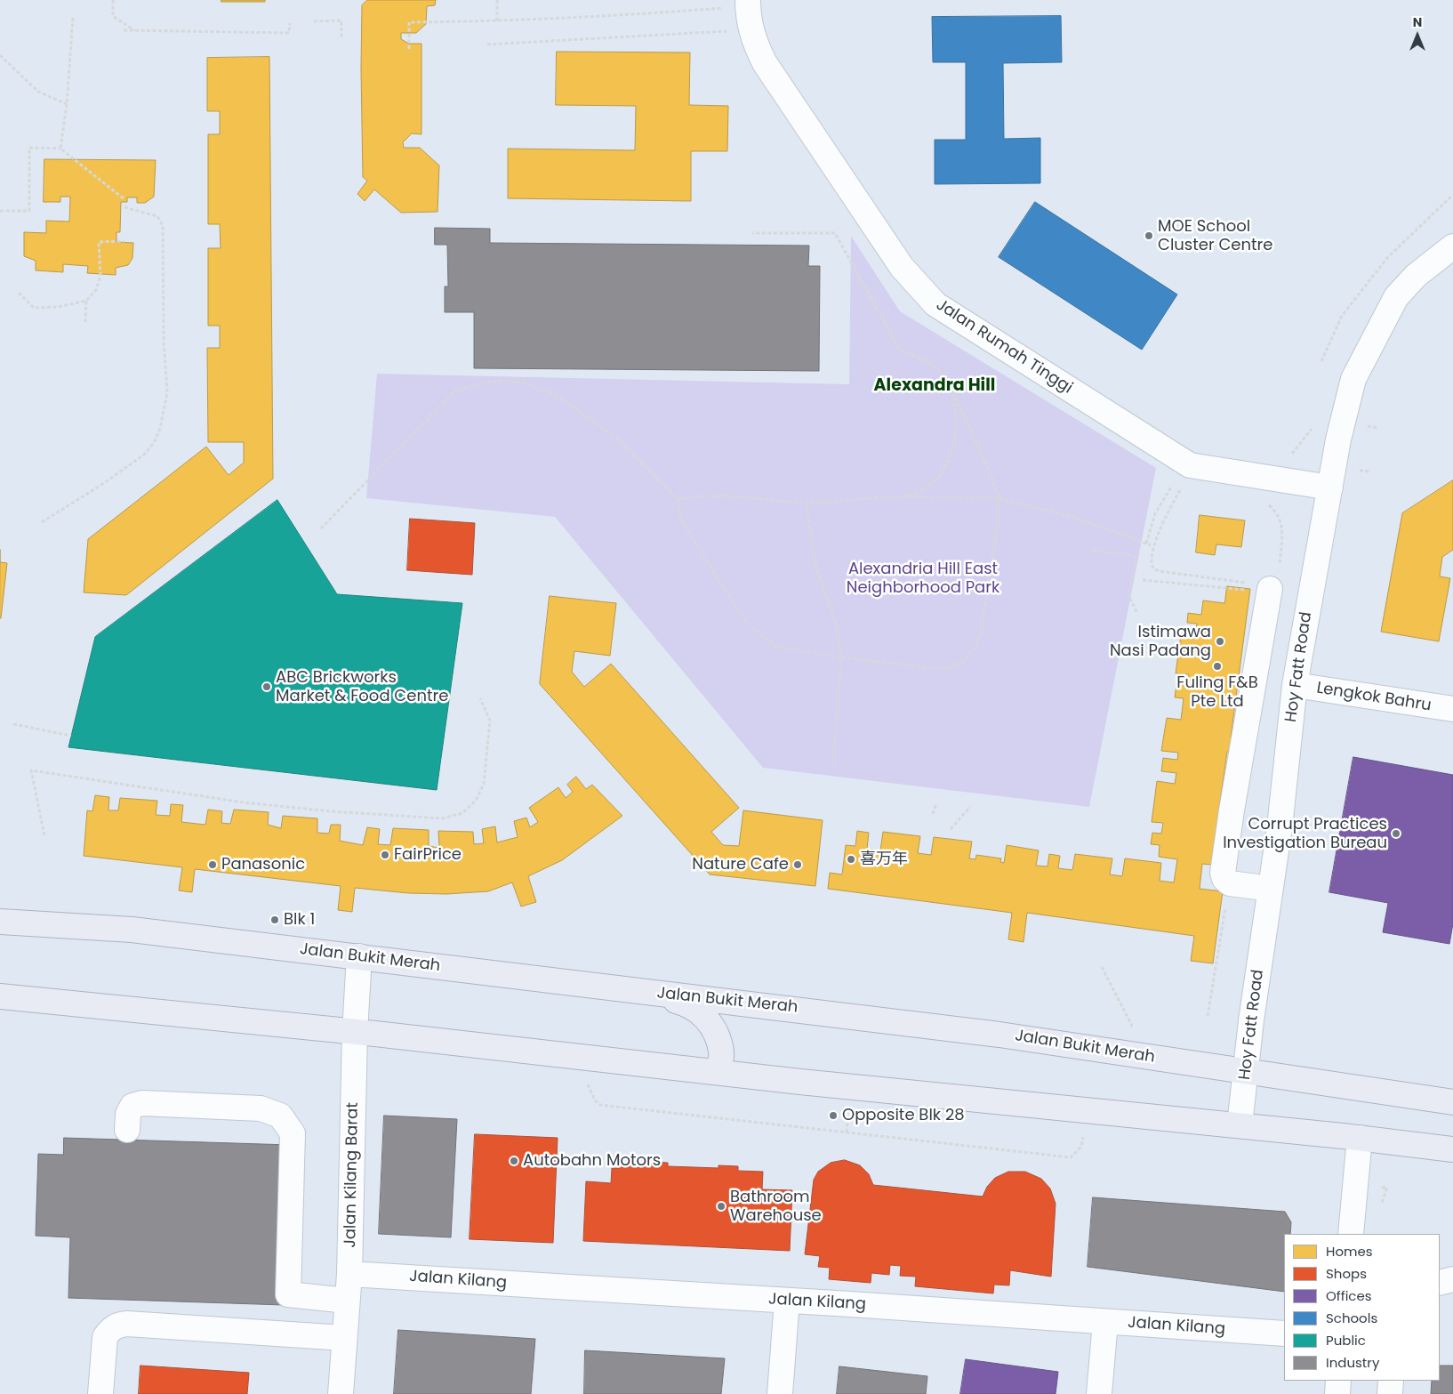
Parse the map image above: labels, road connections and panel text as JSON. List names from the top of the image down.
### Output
{
  "streets": {
    "main road": ["Jalan Bukit Merah"],
    "street": [
      "Jalan Rumah Tinggi",
      "Hoy Fatt Road",
      "Lengkok Bahru",
      "Jalan Kilang Barat",
      "Jalan Kilang"
    ]
  },
  "crossings": [
    ["Jalan Rumah Tinggi", "Hoy Fatt Road"],
    ["Hoy Fatt Road", "Lengkok Bahru"],
    ["Hoy Fatt Road", "Jalan Bukit Merah"],
    ["Jalan Bukit Merah", "Jalan Kilang Barat"],
    ["Jalan Kilang Barat", "Jalan Kilang"]
  ],
  "districts": ["Alexandra Hill"],
  "parks": ["Alexandria Hill East Neighborhood Park"],
  "places": [
    "MOE School Cluster Centre",
    "Istimawa Nasi Padang",
    "Fuling F&B Pte Ltd",
    "ABC Brickworks Market & Food Centre",
    "Corrupt Practices Investigation Bureau",
    "FairPrice",
    "喜万年",
    "Panasonic",
    "Nature Cafe",
    "Blk 1",
    "Opposite Blk 28",
    "Autobahn Motors",
    "Bathroom Warehouse"
  ],
  "legend": [
    "Homes",
    "Shops",
    "Offices",
    "Schools",
    "Public",
    "Industry"
  ],
  "north": "top"
}
